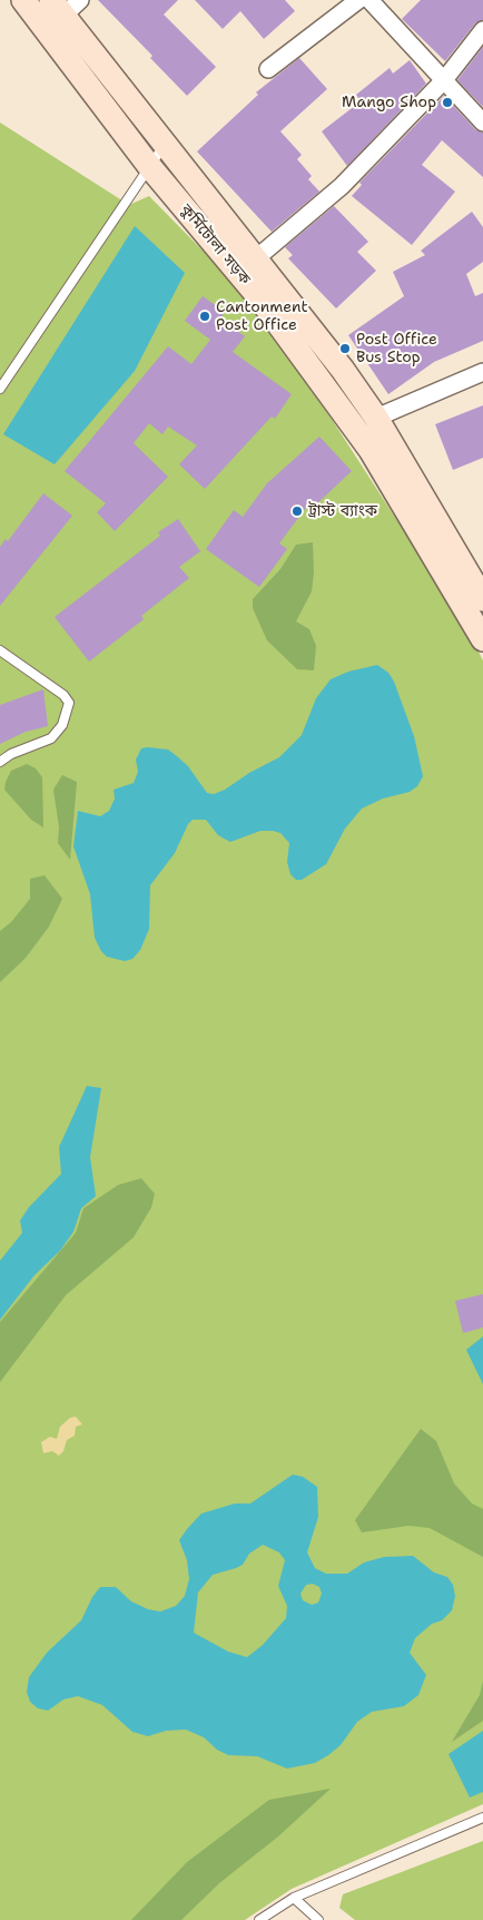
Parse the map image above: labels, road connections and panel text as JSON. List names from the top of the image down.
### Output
{
  "streets": {
    "main road": ["কুর্মিটোলা সড়ক"]
  },
  "places": [
    "Mango Shop",
    "Cantonment Post Office",
    "Post Office Bus Stop",
    "ট্রাস্ট ব্যাংক"
  ]
}
